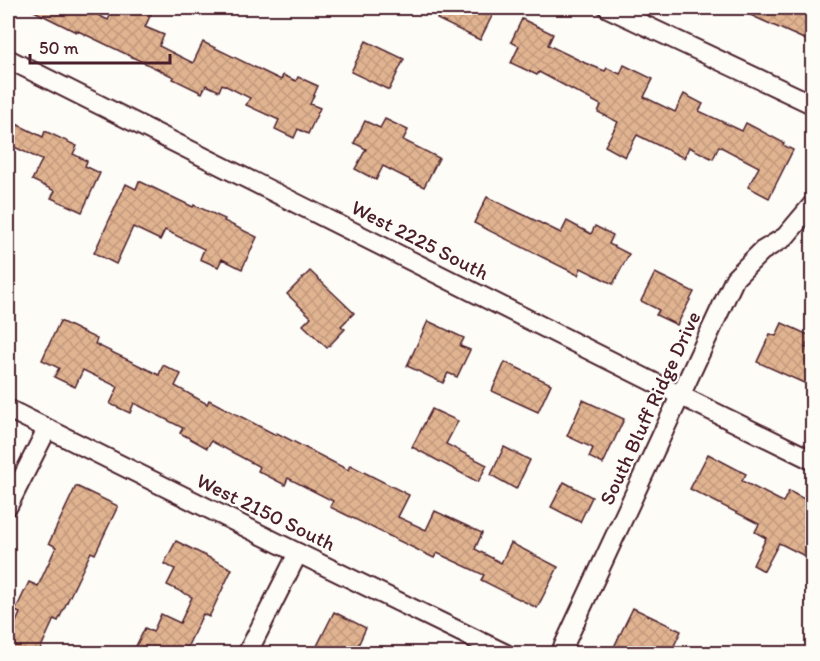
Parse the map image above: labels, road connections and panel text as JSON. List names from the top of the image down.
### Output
{
  "streets": {
    "street": ["West 2225 South", "South Bluff Ridge Drive", "West 2150 South"]
  },
  "crossings": [
    ["West 2225 South", "South Bluff Ridge Drive"]
  ],
  "scale_bar": "50 m"
}
